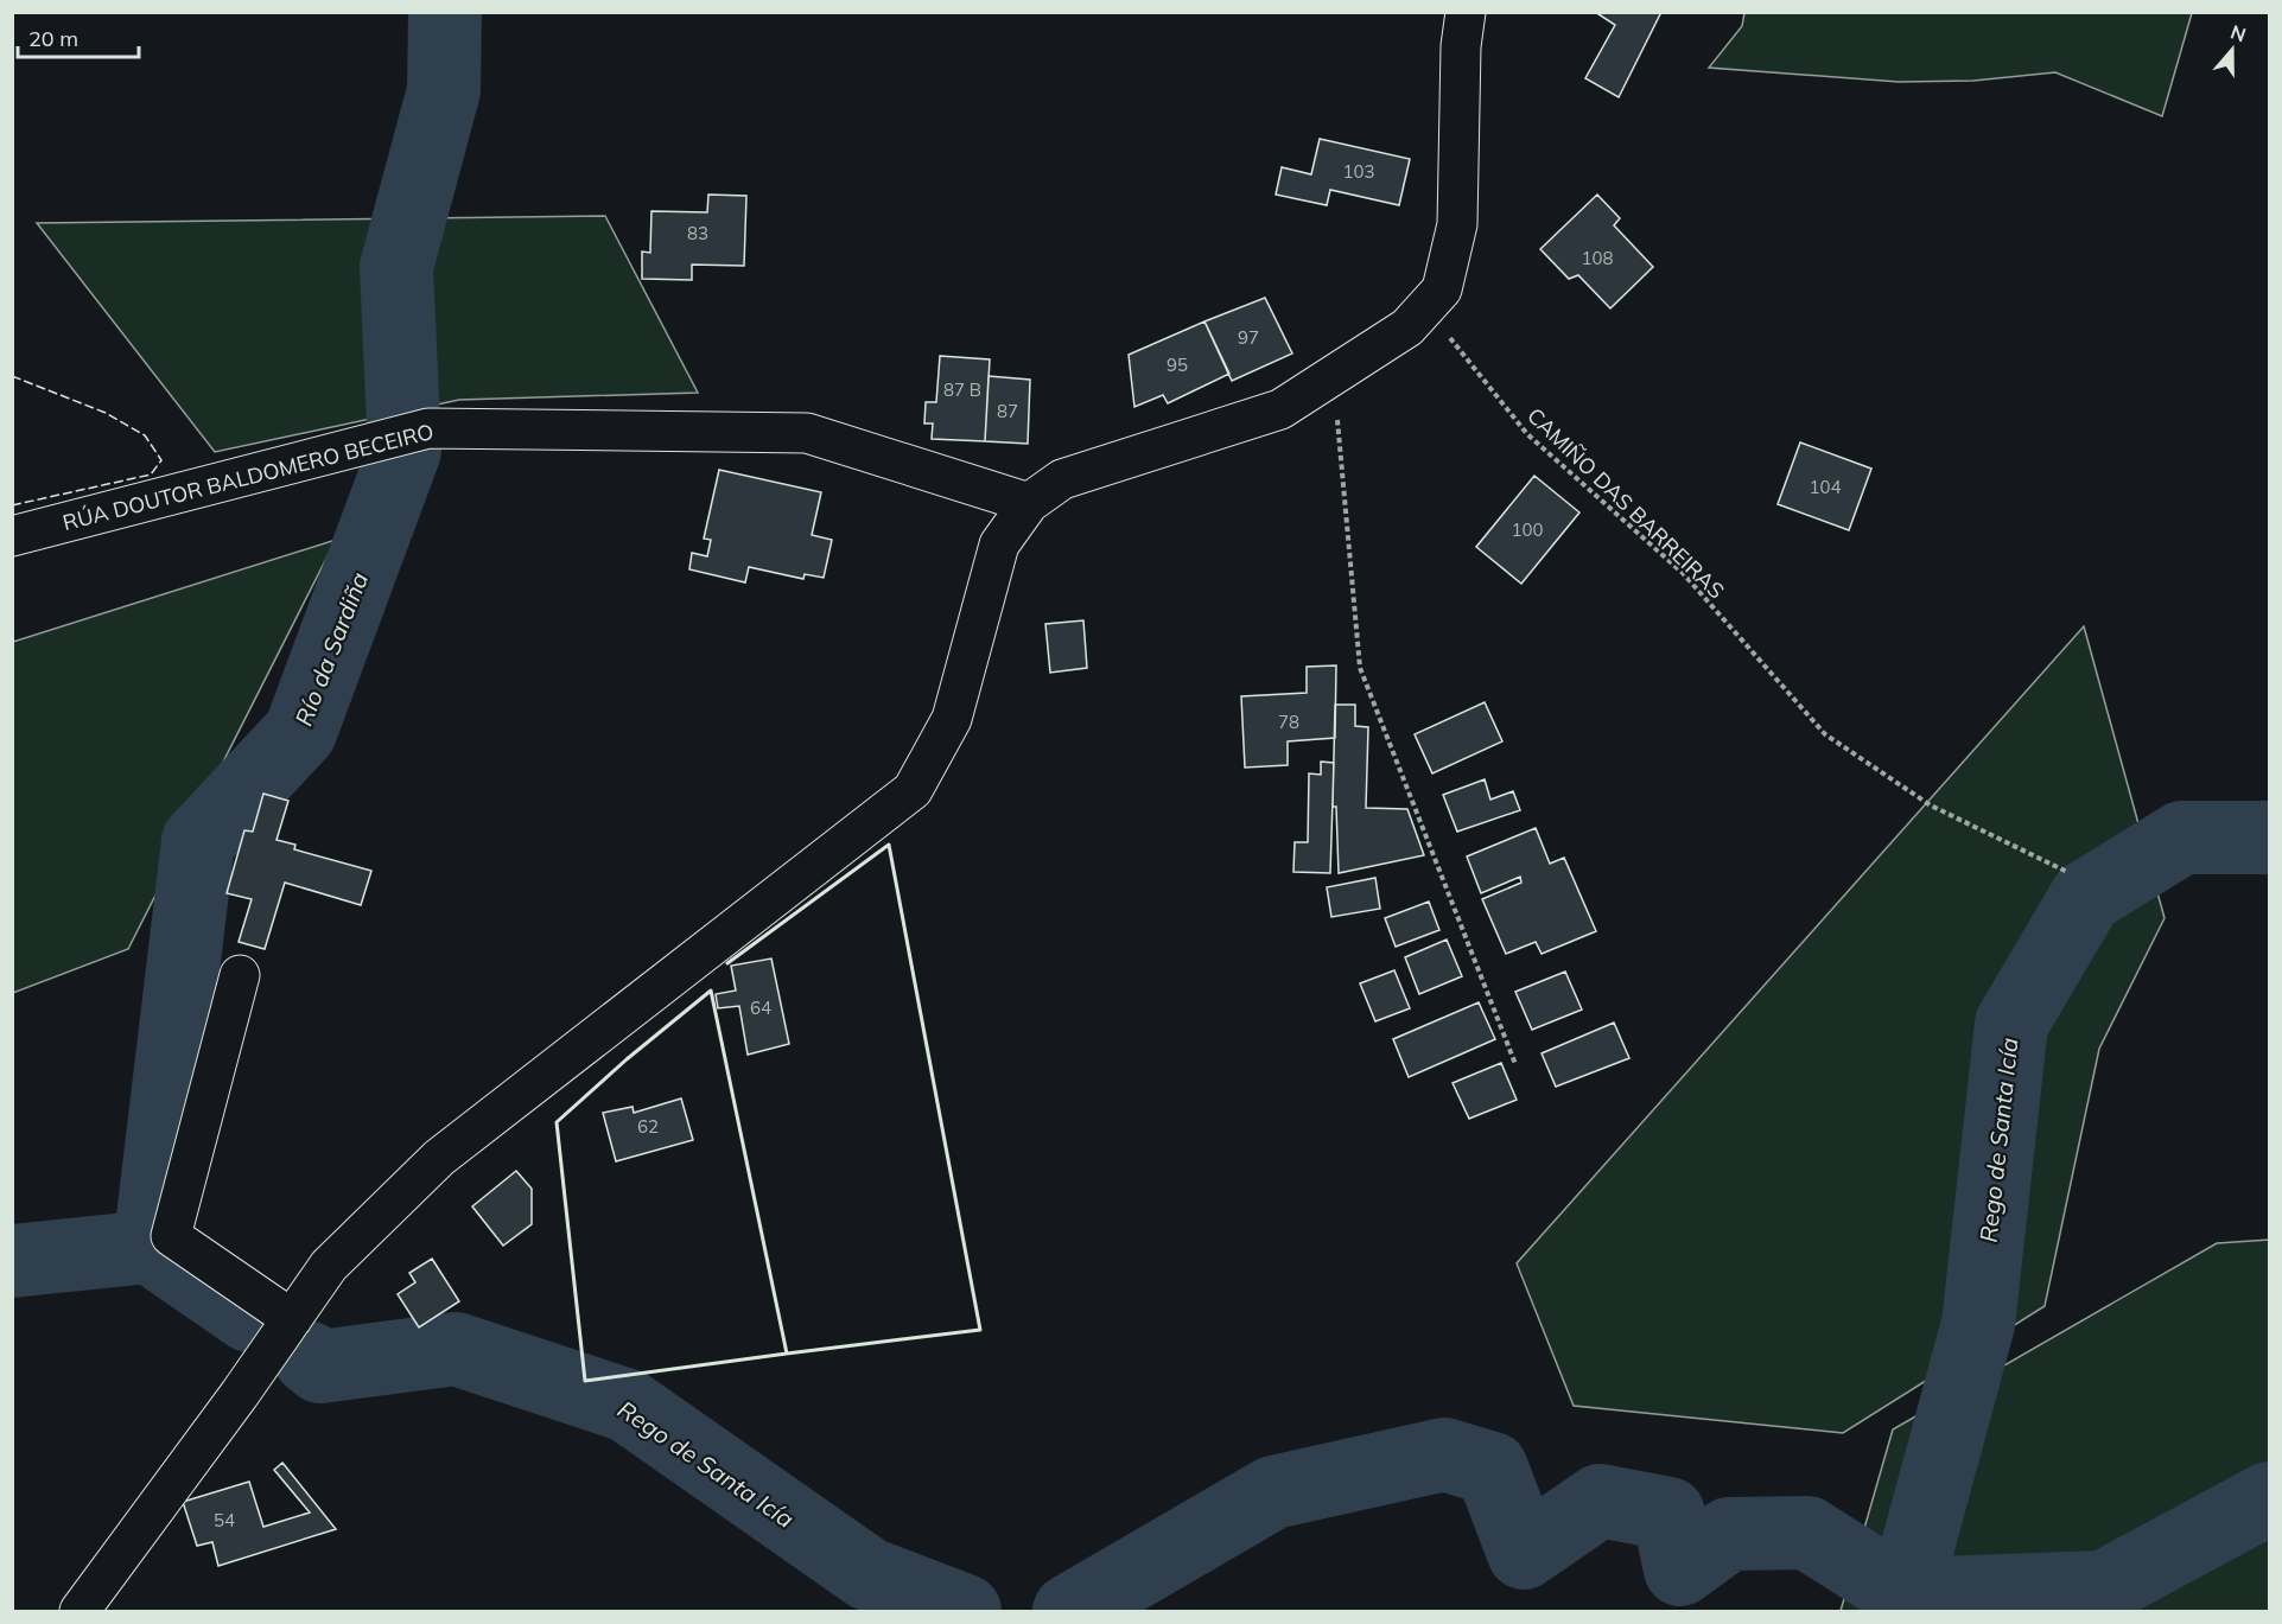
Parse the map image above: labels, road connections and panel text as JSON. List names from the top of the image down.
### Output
{
  "streets": {
    "street": ["RÚA DOUTOR BALDOMERO BECEIRO"],
    "path": ["CAMIÑO DAS BARREIRAS"]
  },
  "water": ["Río da Sardiña", "Rego de Santa Icía"],
  "house_numbers": [
    "103",
    "83",
    "108",
    "97",
    "95",
    "87 B",
    "87",
    "104",
    "100",
    "78",
    "64",
    "62",
    "54"
  ],
  "scale_bar": "20 m",
  "north": "top"
}
